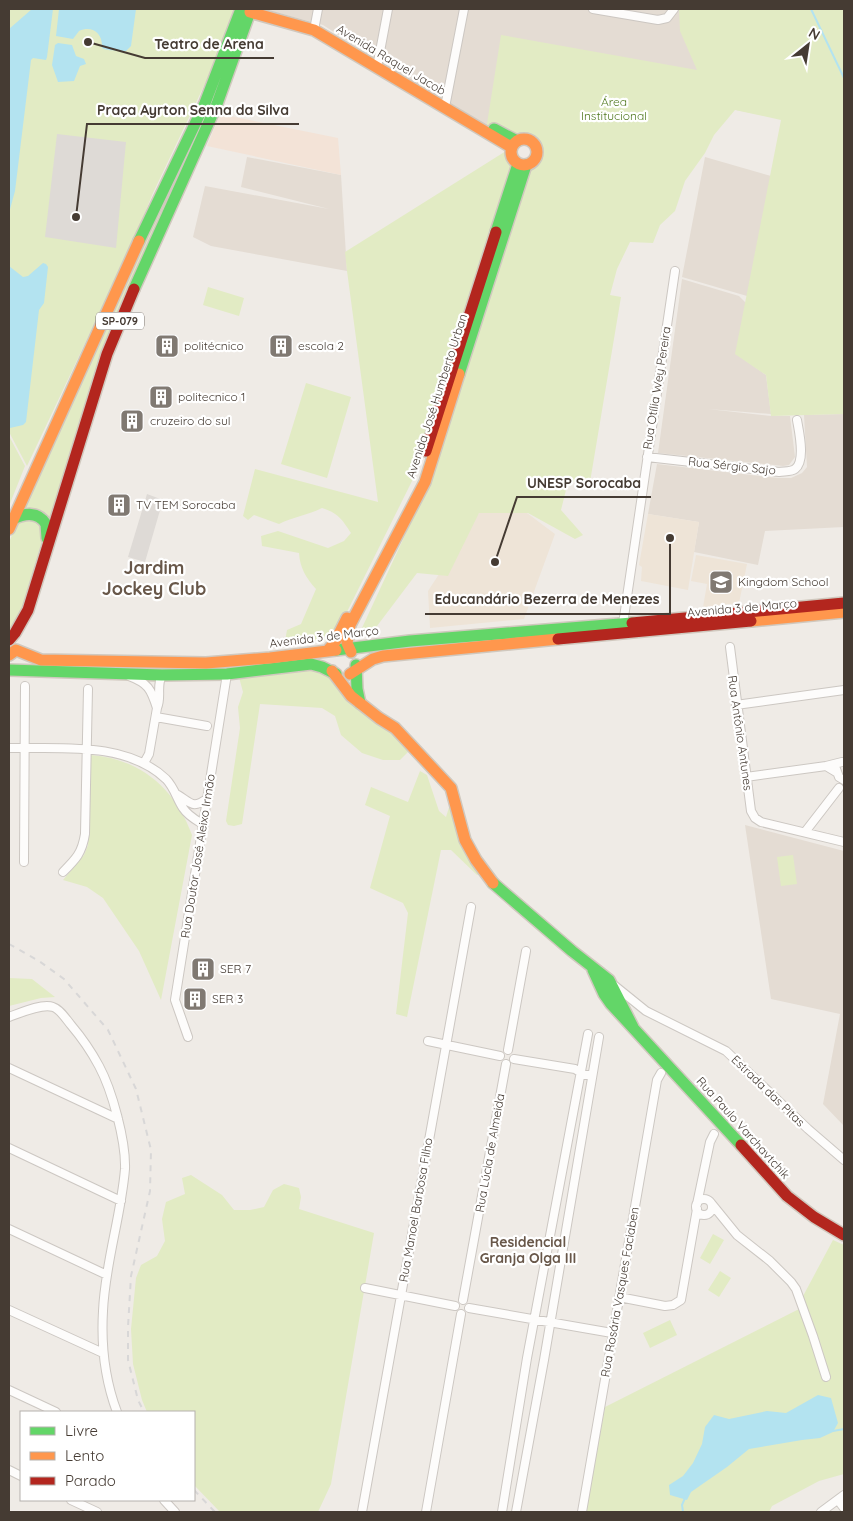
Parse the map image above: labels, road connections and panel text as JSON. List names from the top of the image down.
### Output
{
  "streets": {
    "main road": [
      "Avenida Raquel Jacob",
      "SP-079",
      "Avenida José Humberto Urban",
      "Avenida 3 de Março",
      "Rua Paulo Varchavtchik"
    ],
    "street": [
      "Rua Otília Wey Pereira",
      "Rua Sérgio Sajo",
      "Rua Antônio Antunes",
      "Rua Doutor José Aleixo Irmão",
      "Estrada das Pitas",
      "Rua Lúcia de Almeida",
      "Rua Manoel Barbosa Filho",
      "Rua Rosária Vasques Faciaben"
    ]
  },
  "crossings": [
    ["Avenida Raquel Jacob", "SP-079"],
    ["Avenida Raquel Jacob", "Avenida José Humberto Urban"],
    ["Rua Otília Wey Pereira", "Rua Sérgio Sajo"],
    ["Rua Otília Wey Pereira", "Avenida 3 de Março"],
    ["Avenida José Humberto Urban", "Avenida 3 de Março"],
    ["Avenida José Humberto Urban", "Rua Paulo Varchavtchik"],
    ["Avenida 3 de Março", "Rua Doutor José Aleixo Irmão"],
    ["Avenida 3 de Março", "Rua Paulo Varchavtchik"],
    ["Estrada das Pitas", "Rua Paulo Varchavtchik"]
  ],
  "districts": ["Jardim Jockey Club", "Residencial Granja Olga III"],
  "parks": ["Área Institucional"],
  "places": {
    "other": [
      "Teatro de Arena",
      "Praça Ayrton Senna da Silva",
      "Educandário Bezerra de Menezes",
      "UNESP Sorocaba"
    ],
    "building": [
      "politécnico",
      "escola 2",
      "politecnico 1",
      "cruzeiro do sul",
      "TV TEM Sorocaba",
      "SER 7",
      "SER 3"
    ],
    "school or university": ["Kingdom School"]
  },
  "legend": ["Livre", "Lento", "Parado"],
  "north": "top right"
}
